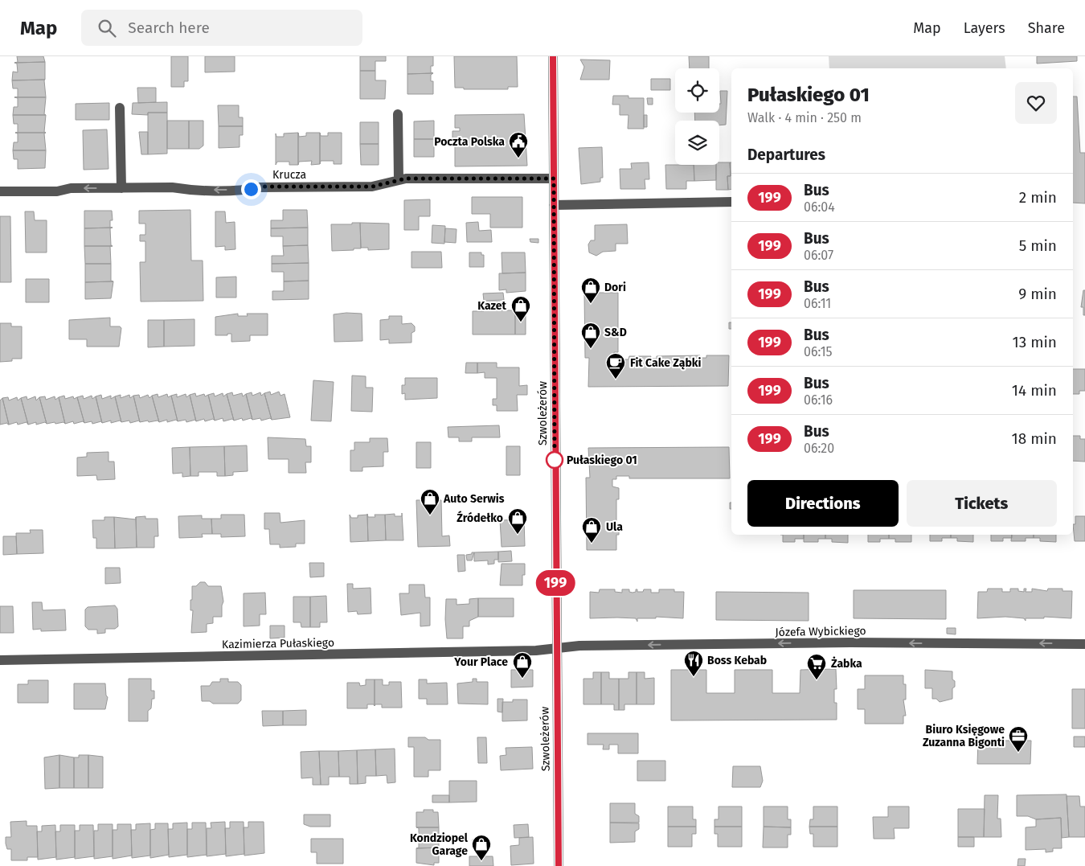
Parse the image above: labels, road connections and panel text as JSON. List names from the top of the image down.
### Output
{
  "streets": {
    "street": [
      "Krucza",
      "Szwoleżerów",
      "Józefa Wybickiego",
      "Kazimierza Pułaskiego"
    ]
  },
  "crossings": [
    ["Krucza", "Szwoleżerów"],
    ["Szwoleżerów", "Józefa Wybickiego"],
    ["Szwoleżerów", "Kazimierza Pułaskiego"],
    ["Józefa Wybickiego", "Kazimierza Pułaskiego"]
  ],
  "one_way": ["Krucza", "Józefa Wybickiego"],
  "places": {
    "public building": ["Poczta Polska"],
    "shop": [
      "Dori",
      "Kazet",
      "S&D",
      "Auto Serwis",
      "Źródełko",
      "Ula",
      "Your Place",
      "Kondziopel Garage"
    ],
    "cafe": ["Fit Cake Ząbki"],
    "other": ["Pułaskiego 01"],
    "restaurant": ["Boss Kebab"],
    "supermarket": ["Żabka"],
    "office": ["Biuro Księgowe Zuzanna Bigonti"]
  },
  "lines": ["bus line 199"],
  "page": {
    "header": "Map",
    "search": "Search here",
    "nav": ["Map", "Layers", "Share"],
    "on_map": "199",
    "heading": [
      ["Pułaskiego 01", "Walk · 4 min · 250 m"],
      "Departures"
    ],
    "list": [
      {
        "mark": "199",
        "name": "Bus",
        "note": "06:04",
        "value": "2 min"
      },
      {
        "mark": "199",
        "name": "Bus",
        "note": "06:07",
        "value": "5 min"
      },
      {
        "mark": "199",
        "name": "Bus",
        "note": "06:11",
        "value": "9 min"
      },
      {
        "mark": "199",
        "name": "Bus",
        "note": "06:15",
        "value": "13 min"
      },
      {
        "mark": "199",
        "name": "Bus",
        "note": "06:16",
        "value": "14 min"
      },
      {
        "mark": "199",
        "name": "Bus",
        "note": "06:20",
        "value": "18 min"
      }
    ],
    "buttons": ["Directions", "Tickets"]
  }
}
